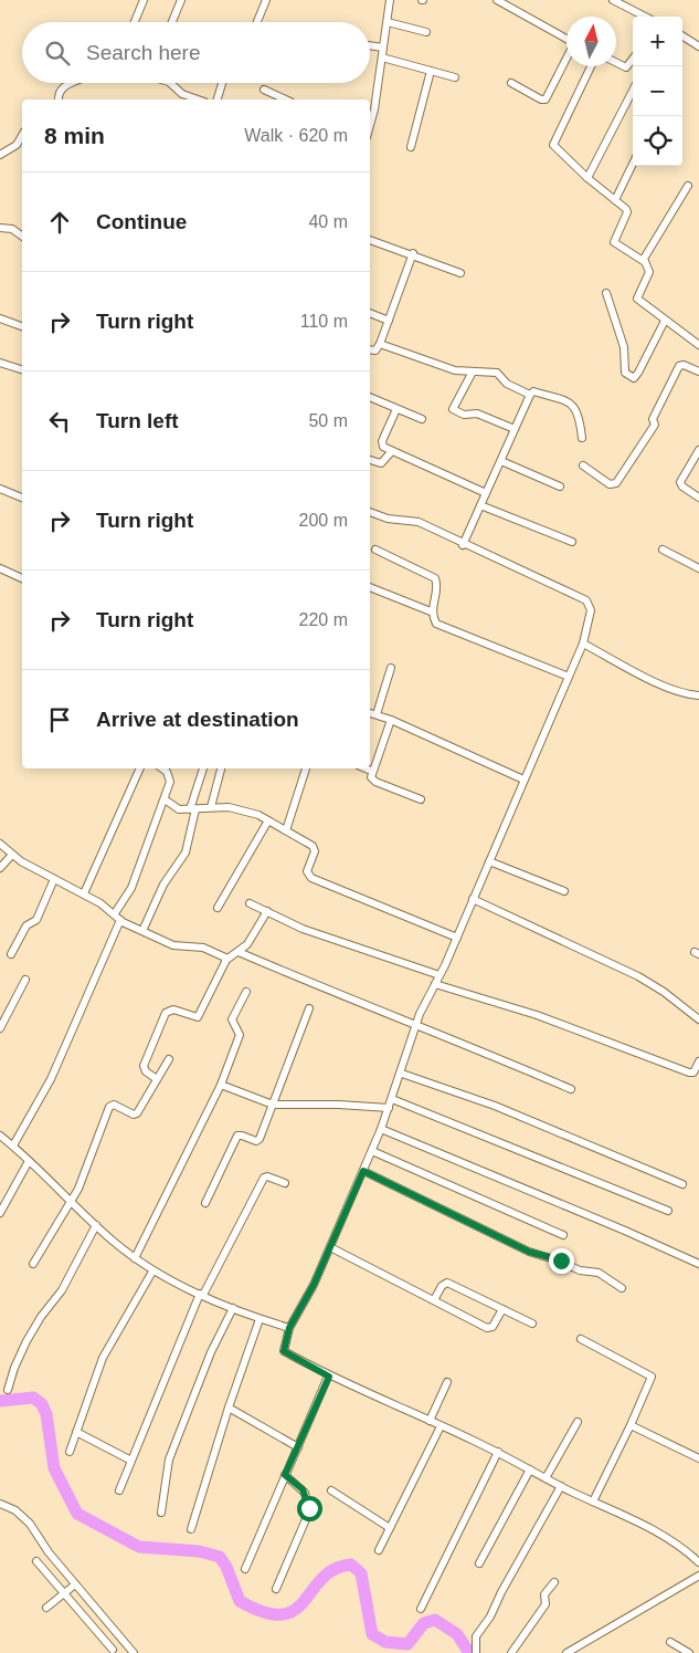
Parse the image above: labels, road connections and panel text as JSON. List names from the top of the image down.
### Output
{
  "north": "top",
  "page": {
    "map_buttons": ["+", "−"],
    "search": "Search here",
    "heading": ["8 min", "Walk · 620 m"],
    "list": [
      ["Continue", "40 m"],
      ["Turn right", "110 m"],
      ["Turn left", "50 m"],
      ["Turn right", "200 m"],
      ["Turn right", "220 m"],
      "Arrive at destination"
    ]
  }
}
